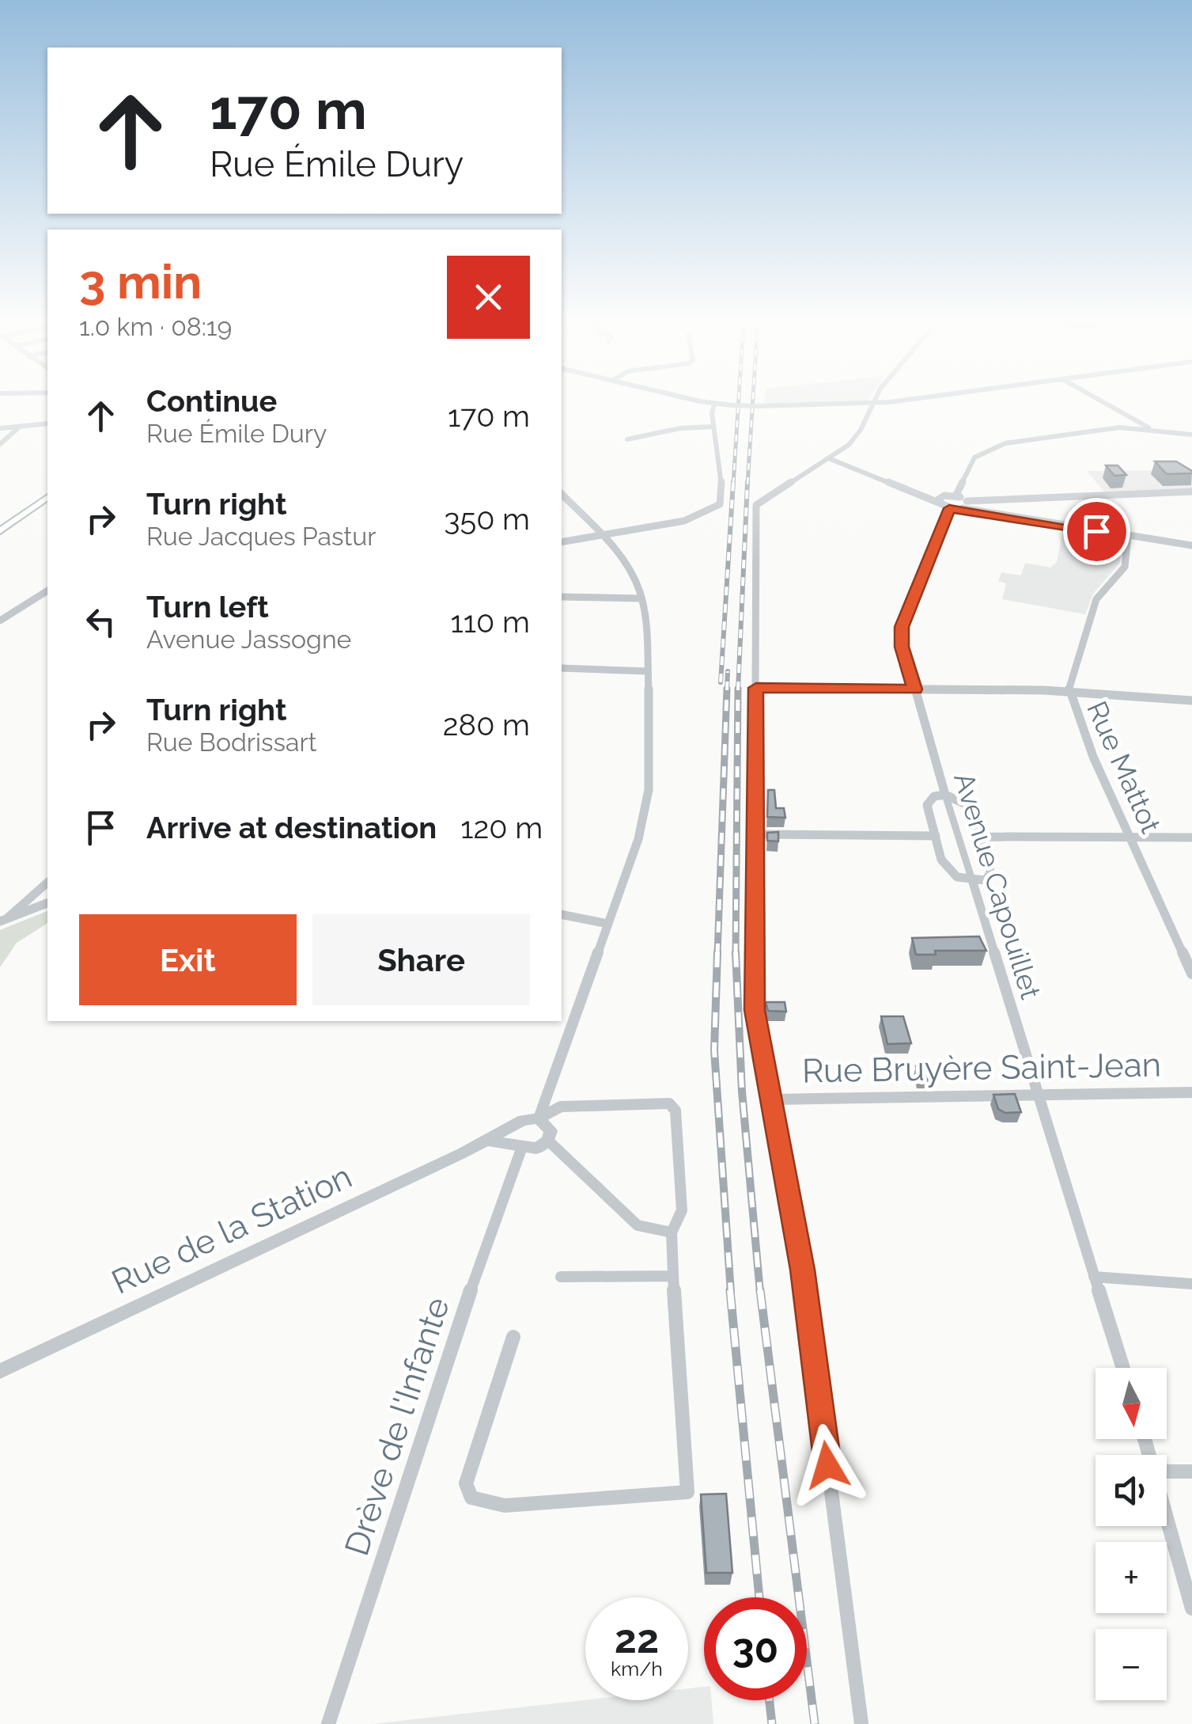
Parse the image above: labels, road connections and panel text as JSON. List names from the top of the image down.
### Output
{
  "streets": {
    "street": [
      "Rue Mattot",
      "Avenue Capouillet",
      "Rue Bruyère Saint-Jean",
      "Rue de la Station",
      "Drève de l'Infante"
    ]
  },
  "crossings": [
    ["Avenue Capouillet", "Rue Bruyère Saint-Jean"],
    ["Rue de la Station", "Drève de l'Infante"]
  ],
  "north": "bottom",
  "page": {
    "turn": ["170 m", "Rue Émile Dury"],
    "heading": ["3 min", "1.0 km · 08:19"],
    "list": [
      {
        "name": "Continue",
        "note": "Rue Émile Dury",
        "value": "170 m"
      },
      {
        "name": "Turn right",
        "note": "Rue Jacques Pastur",
        "value": "350 m"
      },
      {
        "name": "Turn left",
        "note": "Avenue Jassogne",
        "value": "110 m"
      },
      {
        "name": "Turn right",
        "note": "Rue Bodrissart",
        "value": "280 m"
      },
      {
        "name": "Arrive at destination",
        "value": "120 m"
      }
    ],
    "buttons": ["Exit", "Share"],
    "map_buttons": ["+", "−"],
    "speed": "22 km/h",
    "limit": "30"
  }
}
